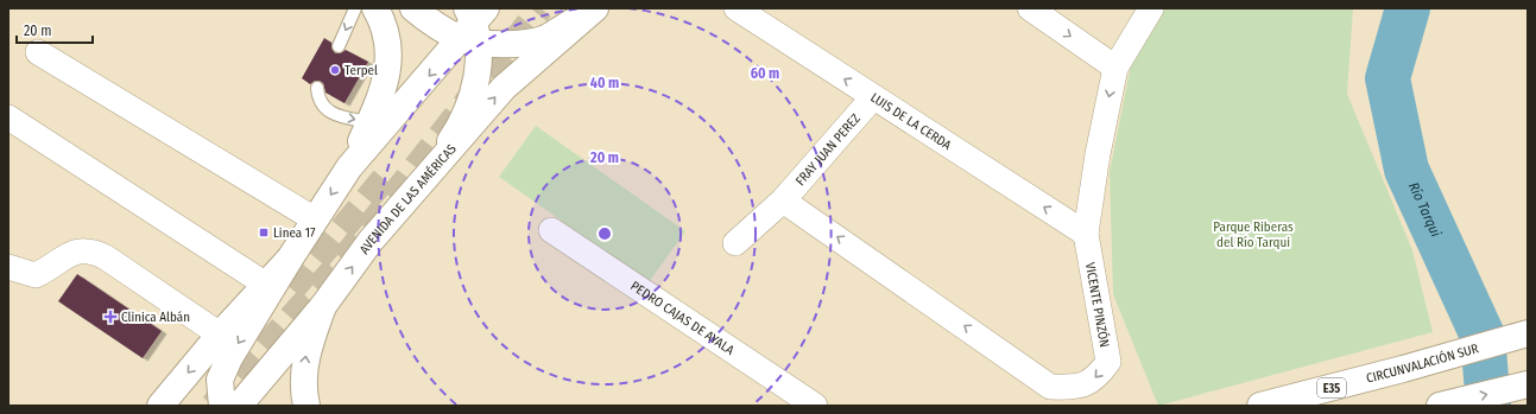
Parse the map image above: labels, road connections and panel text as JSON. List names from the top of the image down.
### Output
{
  "streets": {
    "main road": ["AVENIDA DE LAS AMÉRICAS", "CIRCUNVALACIÓN SUR", "E35"],
    "street": [
      "LUIS DE LA CERDA",
      "FRAY JUAN PEREZ",
      "VICENTE PINZÓN",
      "PEDRO CAJAS DE AYALA"
    ]
  },
  "crossings": [
    ["LUIS DE LA CERDA", "FRAY JUAN PEREZ"],
    ["LUIS DE LA CERDA", "VICENTE PINZÓN"],
    ["FRAY JUAN PEREZ", "VICENTE PINZÓN"]
  ],
  "one_way": ["LUIS DE LA CERDA"],
  "water": ["Río Tarqui"],
  "parks": ["Parque Riberas del Río Tarqui"],
  "places": {
    "other": ["Terpel"],
    "transit": ["Linea 17"],
    "health": ["Clinica Albán"]
  },
  "scale_bar": "20 m",
  "rings": ["60 m", "40 m", "20 m"]
}
